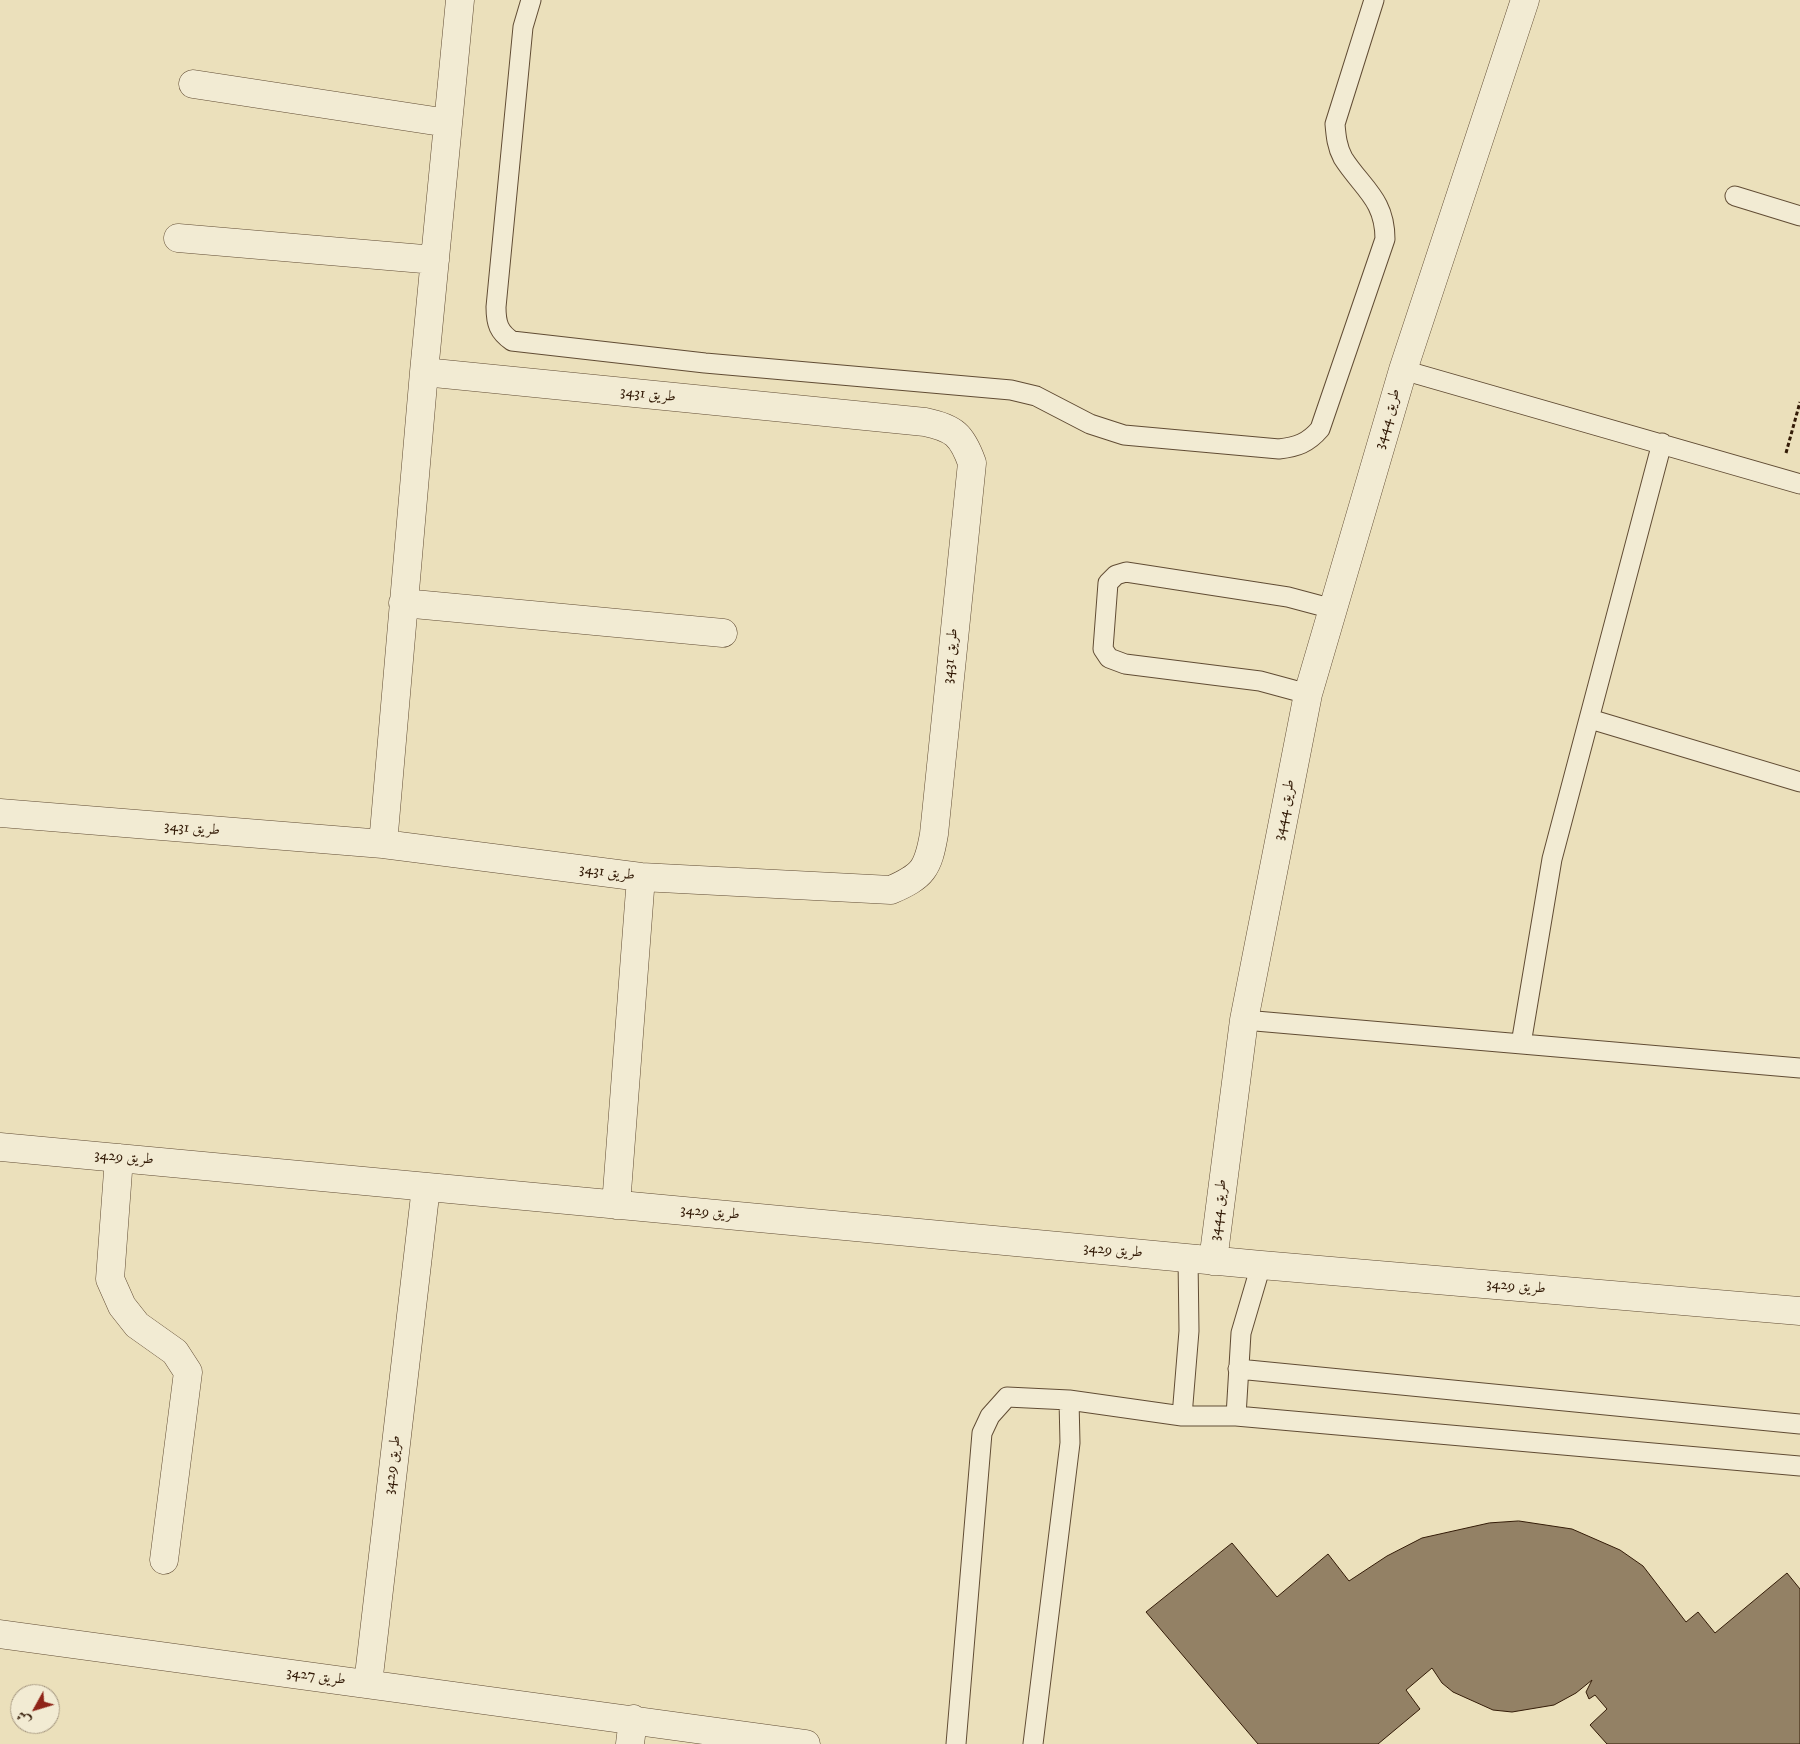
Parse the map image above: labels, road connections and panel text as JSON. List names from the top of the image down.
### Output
{
  "streets": {
    "street": [
      "طريق 3431",
      "طريق 3444",
      "طريق 3429",
      "طريق 3427"
    ]
  },
  "crossings": [
    ["طريق 3444", "طريق 3429"],
    ["طريق 3429", "طريق 3427"]
  ],
  "north": "bottom left"
}
